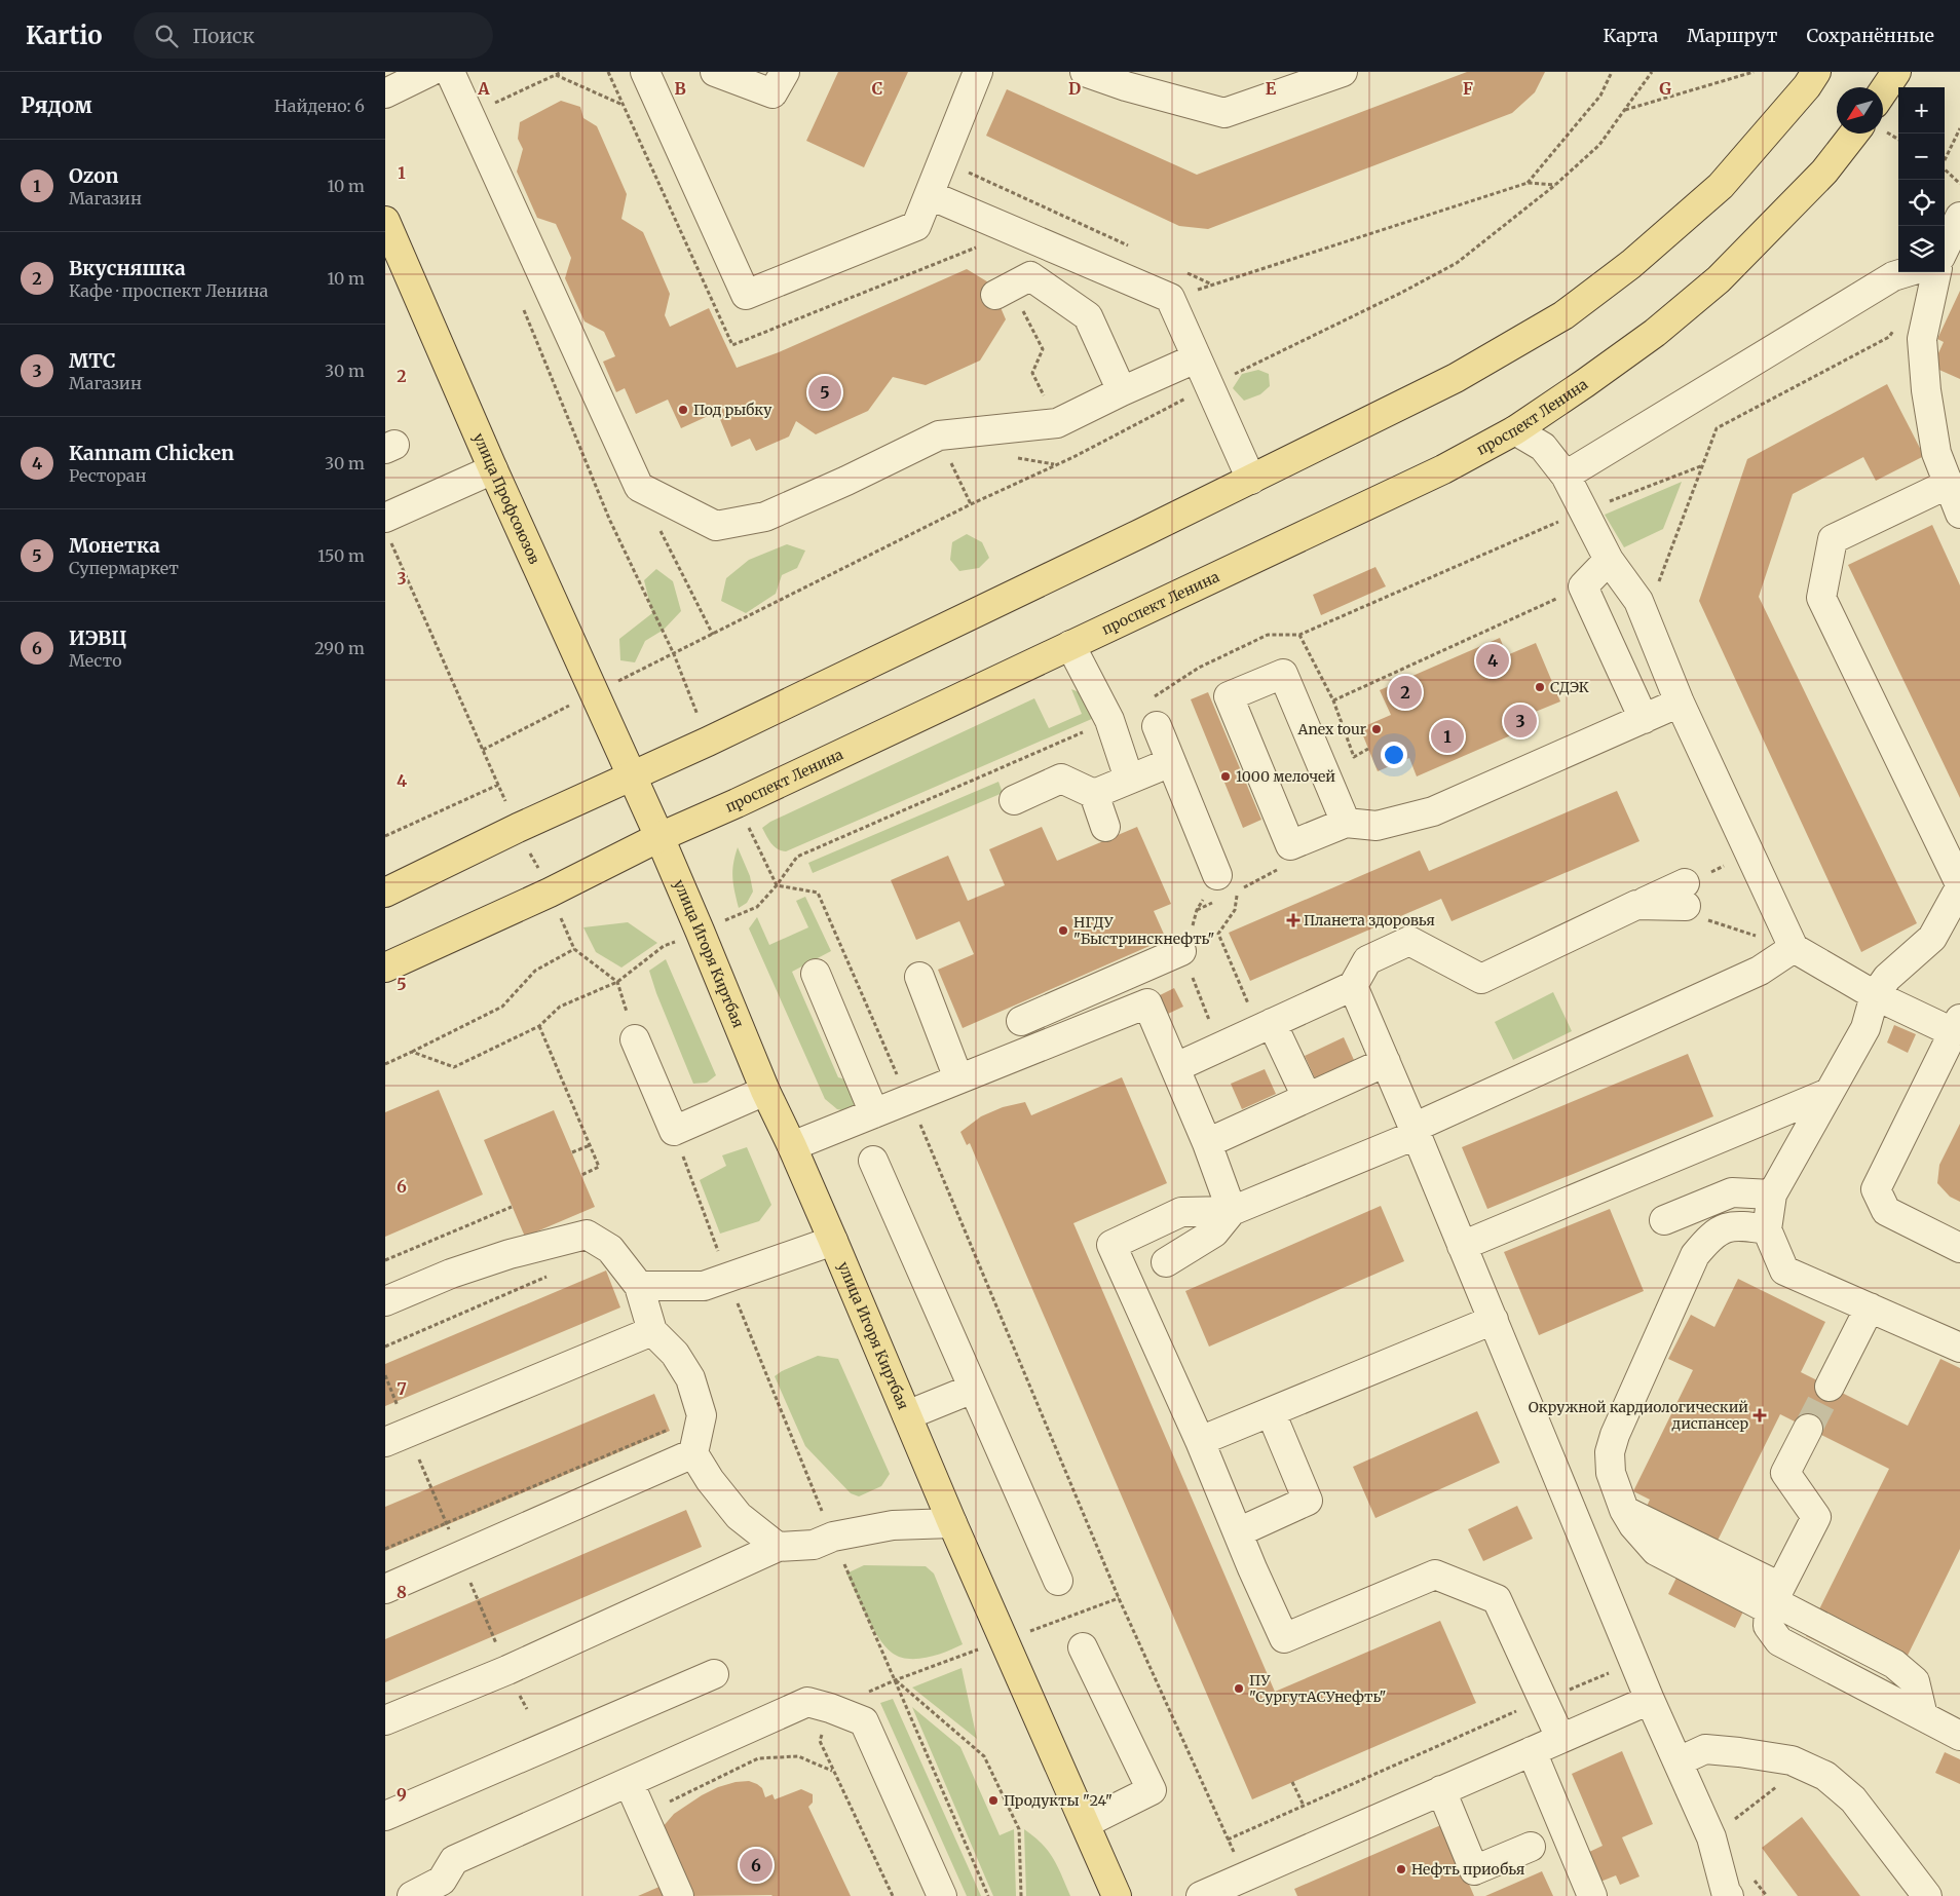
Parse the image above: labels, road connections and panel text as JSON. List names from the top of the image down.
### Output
{
  "streets": {
    "main road": ["проспект Ленина", "улица Профсоюзов", "улица Игоря Киртбая"]
  },
  "crossings": [
    ["проспект Ленина", "улица Игоря Киртбая"],
    ["улица Профсоюзов", "улица Игоря Киртбая"]
  ],
  "places": {
    "other": [
      "Под рыбку",
      "СДЭК",
      "Anex tour",
      "1000 мелочей",
      "НГДУ \"Быстринскнефть\"",
      "ПУ \"СургутАСУнефть\"",
      "Продукты \"24\"",
      "Нефть приобья"
    ],
    "health": ["Планета здоровья", "Окружной кардиологический диспансер"]
  },
  "north": "bottom left",
  "page": {
    "header": "Kartio",
    "search": "Поиск",
    "nav": ["Карта", "Маршрут", "Сохранённые"],
    "heading": ["Рядом", "Найдено: 6"],
    "map_buttons": ["+", "−"],
    "list": [
      {
        "mark": "1",
        "name": "Ozon",
        "note": "Магазин",
        "value": "10 m"
      },
      {
        "mark": "2",
        "name": "Вкусняшка",
        "note": "Кафе · проспект Ленина",
        "value": "10 m"
      },
      {
        "mark": "3",
        "name": "МТС",
        "note": "Магазин",
        "value": "30 m"
      },
      {
        "mark": "4",
        "name": "Kannam Chicken",
        "note": "Ресторан",
        "value": "30 m"
      },
      {
        "mark": "5",
        "name": "Монетка",
        "note": "Супермаркет",
        "value": "150 m"
      },
      {
        "mark": "6",
        "name": "ИЭВЦ",
        "note": "Место",
        "value": "290 m"
      }
    ],
    "pins": [
      "5",
      "4",
      "2",
      "3",
      "1",
      "6"
    ]
  },
  "grid": {
    "columns": [
      "A",
      "B",
      "C",
      "D",
      "E",
      "F",
      "G"
    ],
    "rows": [
      "1",
      "2",
      "3",
      "4",
      "5",
      "6",
      "7",
      "8",
      "9"
    ]
  }
}
